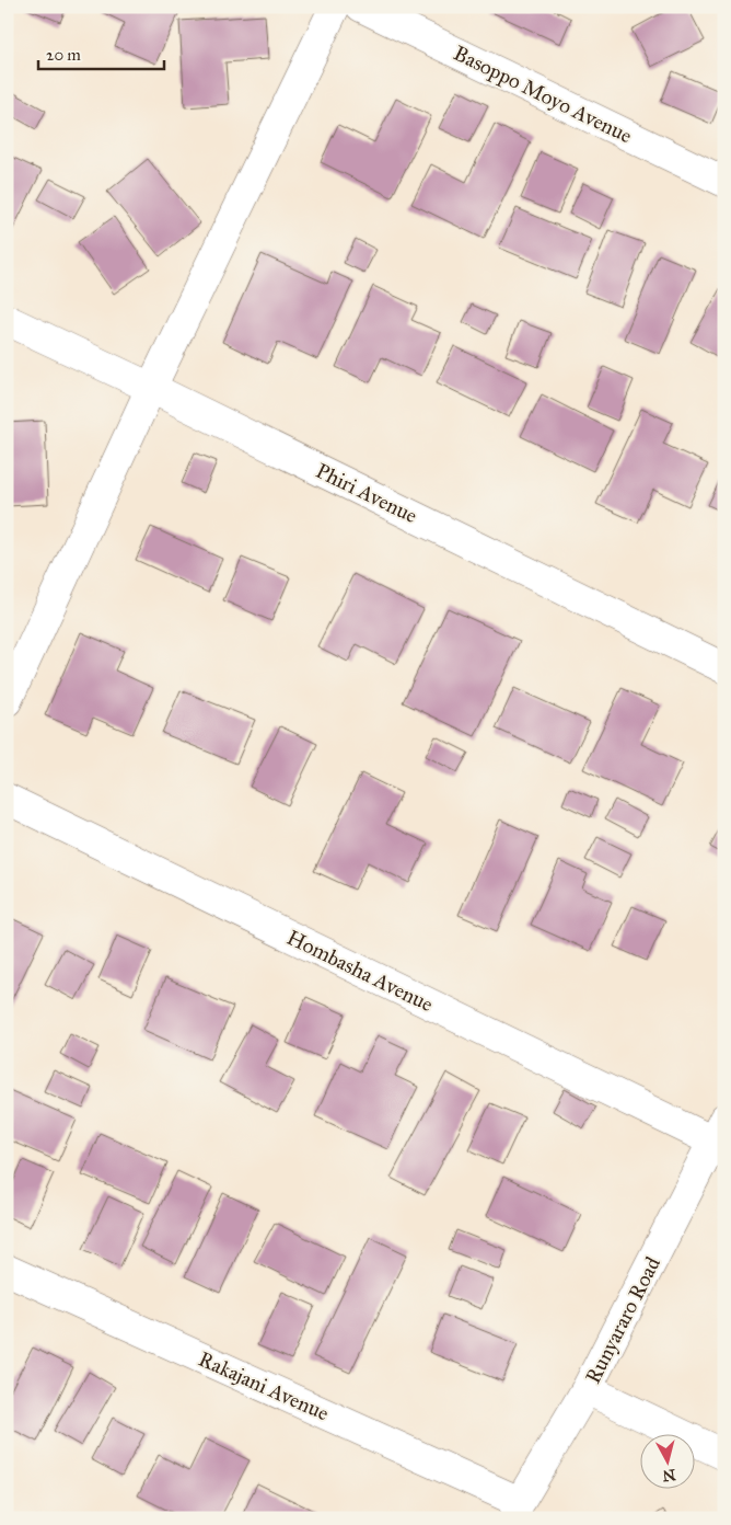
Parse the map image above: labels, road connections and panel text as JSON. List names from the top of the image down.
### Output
{
  "streets": {
    "street": [
      "Basoppo Moyo Avenue",
      "Phiri Avenue",
      "Hombasha Avenue",
      "Runyararo Road",
      "Rakajani Avenue"
    ]
  },
  "crossings": [
    ["Hombasha Avenue", "Runyararo Road"],
    ["Runyararo Road", "Rakajani Avenue"]
  ],
  "scale_bar": "20 m",
  "north": "bottom"
}
